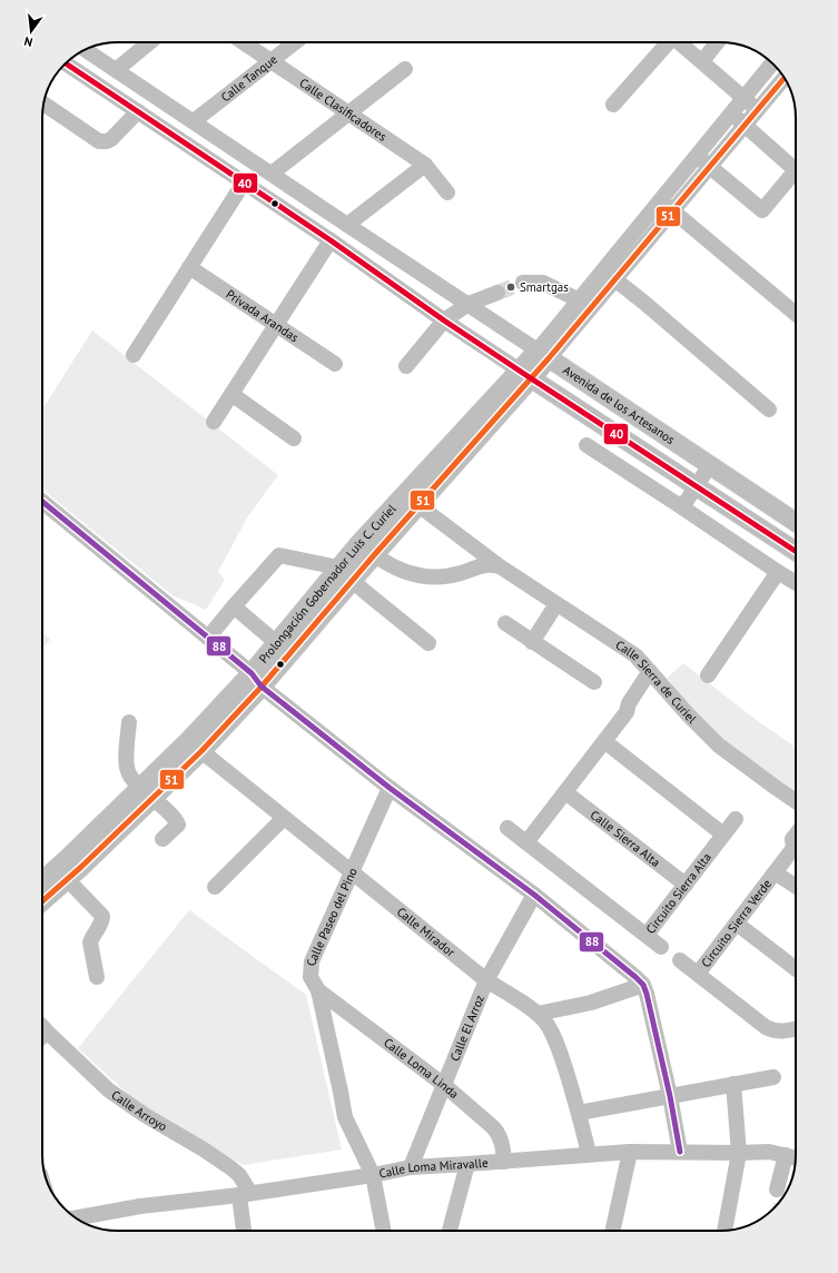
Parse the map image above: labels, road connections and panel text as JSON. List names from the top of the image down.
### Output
{
  "streets": {
    "main road": ["Avenida de los Artesanos", "Prolongación Gobernador Luis C. Curiel"],
    "street": [
      "Calle Tanque",
      "Calle Clasificadores",
      "Privada Arandas",
      "Calle Sierra de Curiel",
      "Calle Sierra Alta",
      "Circuito Sierra Alta",
      "Calle Paseo del Pino",
      "Circuito Sierra Verde",
      "Calle Mirador",
      "Calle El Arroz",
      "Calle Loma Linda",
      "Calle Arroyo",
      "Calle Loma Miravalle"
    ]
  },
  "crossings": [
    ["Calle Tanque", "Calle Clasificadores"],
    ["Calle Tanque", "Avenida de los Artesanos"],
    ["Avenida de los Artesanos", "Prolongación Gobernador Luis C. Curiel"],
    ["Prolongación Gobernador Luis C. Curiel", "Calle Sierra de Curiel"],
    ["Prolongación Gobernador Luis C. Curiel", "Calle Mirador"],
    ["Calle Sierra Alta", "Circuito Sierra Alta"],
    ["Calle Paseo del Pino", "Calle Mirador"],
    ["Calle Paseo del Pino", "Calle Loma Linda"],
    ["Calle Paseo del Pino", "Calle Loma Miravalle"],
    ["Calle Mirador", "Calle El Arroz"],
    ["Calle Mirador", "Calle Loma Miravalle"],
    ["Calle El Arroz", "Calle Loma Linda"],
    ["Calle El Arroz", "Calle Loma Miravalle"],
    ["Calle Loma Linda", "Calle Loma Miravalle"],
    ["Calle Arroyo", "Calle Loma Miravalle"]
  ],
  "places": ["Smartgas"],
  "lines": ["transit line 40", "transit line 51", "transit line 88"],
  "north": "bottom"
}
